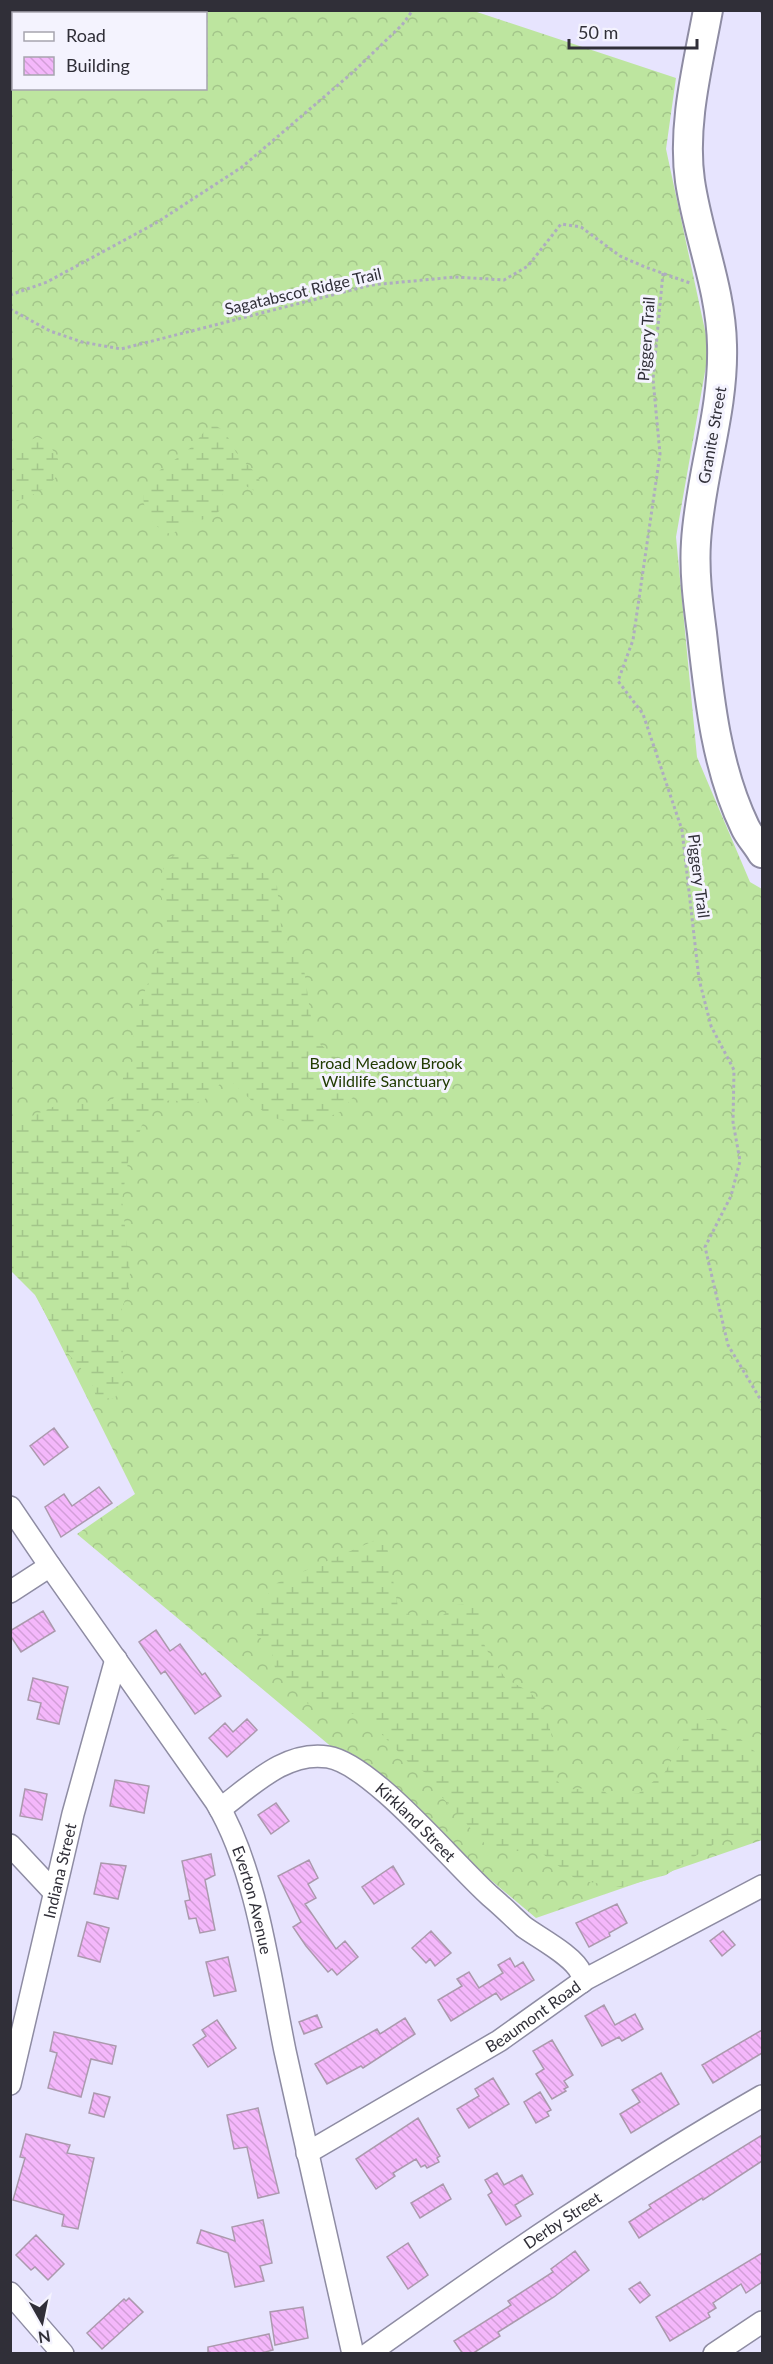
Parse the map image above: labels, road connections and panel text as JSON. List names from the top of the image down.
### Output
{
  "streets": {
    "street": [
      "Granite Street",
      "Kirkland Street",
      "Indiana Street",
      "Everton Avenue",
      "Beaumont Road",
      "Derby Street"
    ],
    "path": ["Sagatabscot Ridge Trail", "Piggery Trail"]
  },
  "crossings": [
    ["Sagatabscot Ridge Trail", "Piggery Trail"],
    ["Sagatabscot Ridge Trail", "Granite Street"],
    ["Kirkland Street", "Everton Avenue"],
    ["Kirkland Street", "Beaumont Road"],
    ["Indiana Street", "Everton Avenue"],
    ["Everton Avenue", "Beaumont Road"]
  ],
  "parks": ["Broad Meadow Brook Wildlife Sanctuary"],
  "legend": ["Road", "Building"],
  "scale_bar": "50 m",
  "north": "bottom"
}
